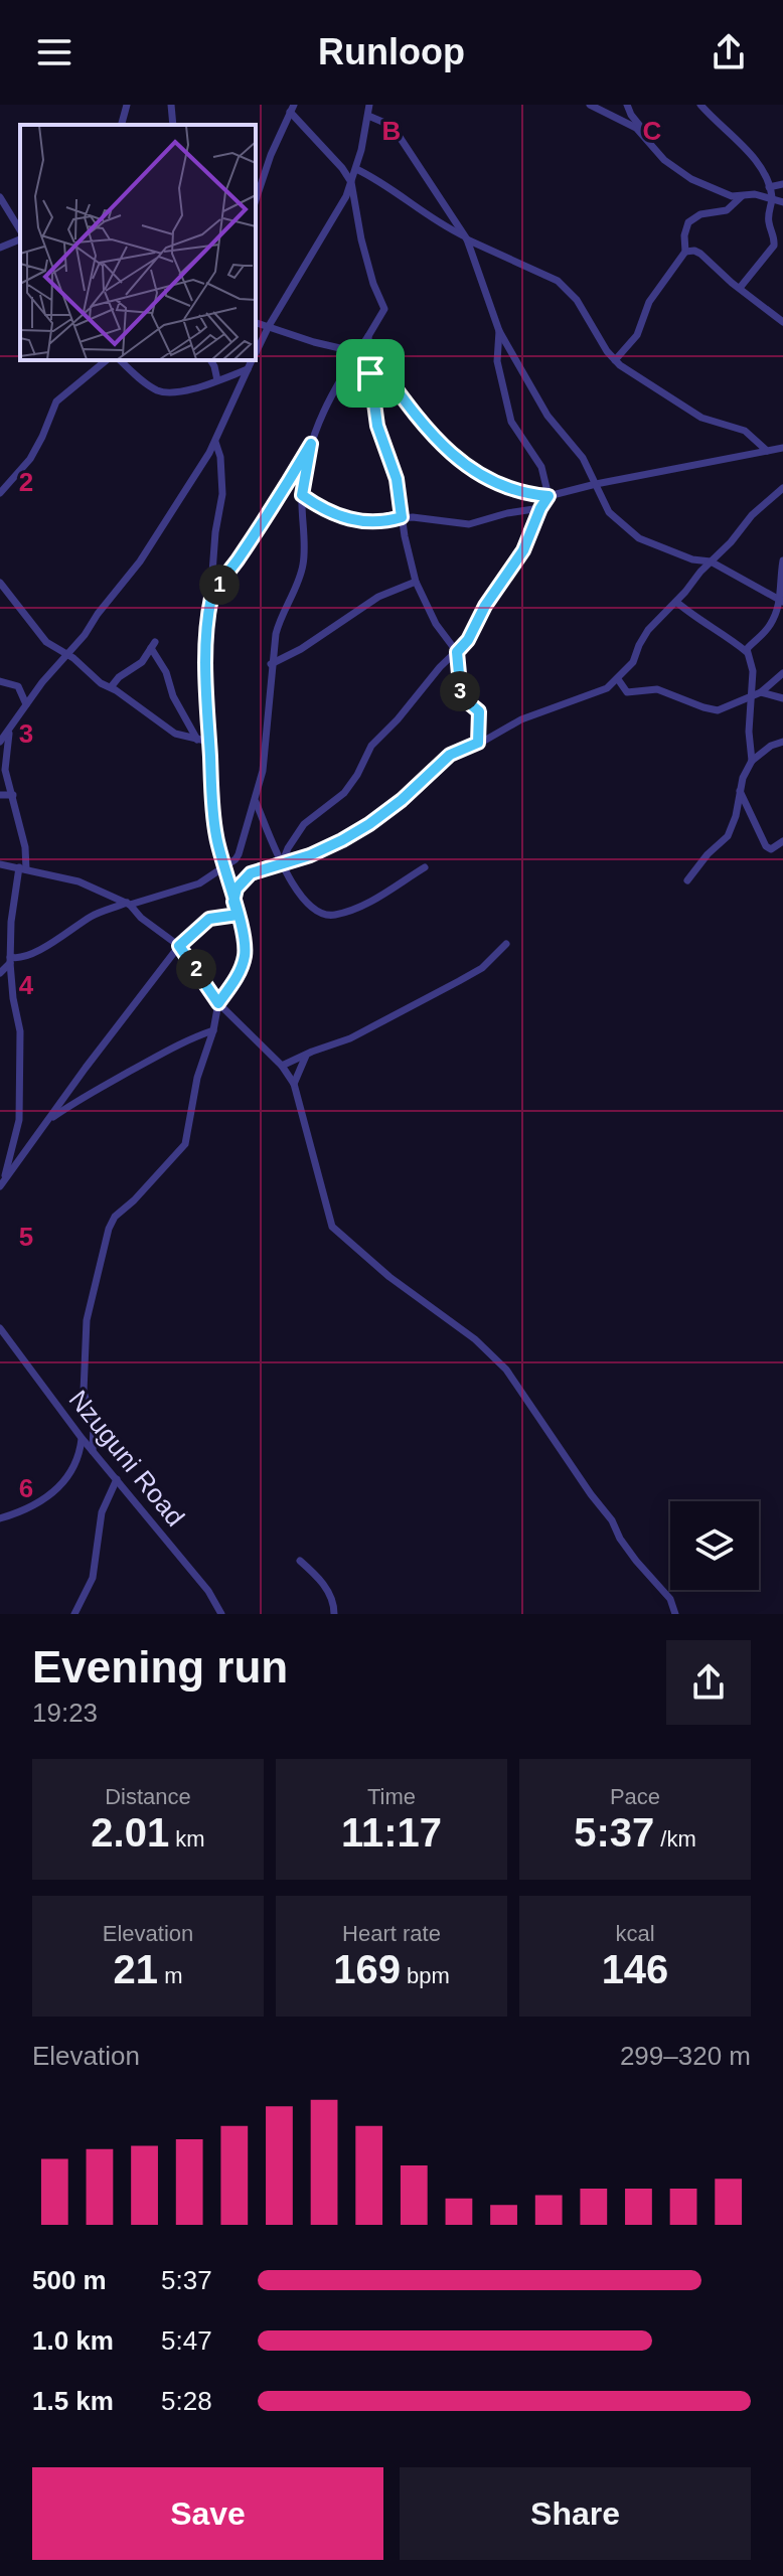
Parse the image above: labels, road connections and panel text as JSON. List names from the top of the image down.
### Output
{
  "streets": {
    "street": ["Nzuguni Road"]
  },
  "page": {
    "header": "Runloop",
    "pins": ["1", "3", "2"],
    "heading": ["Evening run", "19:23"],
    "stats": [
      ["Distance", "2.01 km"],
      ["Time", "11:17"],
      ["Pace", "5:37 /km"],
      ["Elevation", "21 m"],
      ["Heart rate", "169 bpm"],
      ["kcal", "146"]
    ],
    "chart": ["Elevation", "299–320 m"],
    "list": [
      {
        "name": "500 m",
        "note": "5:37"
      },
      {
        "name": "1.0 km",
        "note": "5:47"
      },
      {
        "name": "1.5 km",
        "note": "5:28"
      }
    ],
    "buttons": ["Save", "Share"]
  },
  "grid": {
    "columns": ["B", "C"],
    "rows": [
      "2",
      "3",
      "4",
      "5",
      "6"
    ]
  }
}
